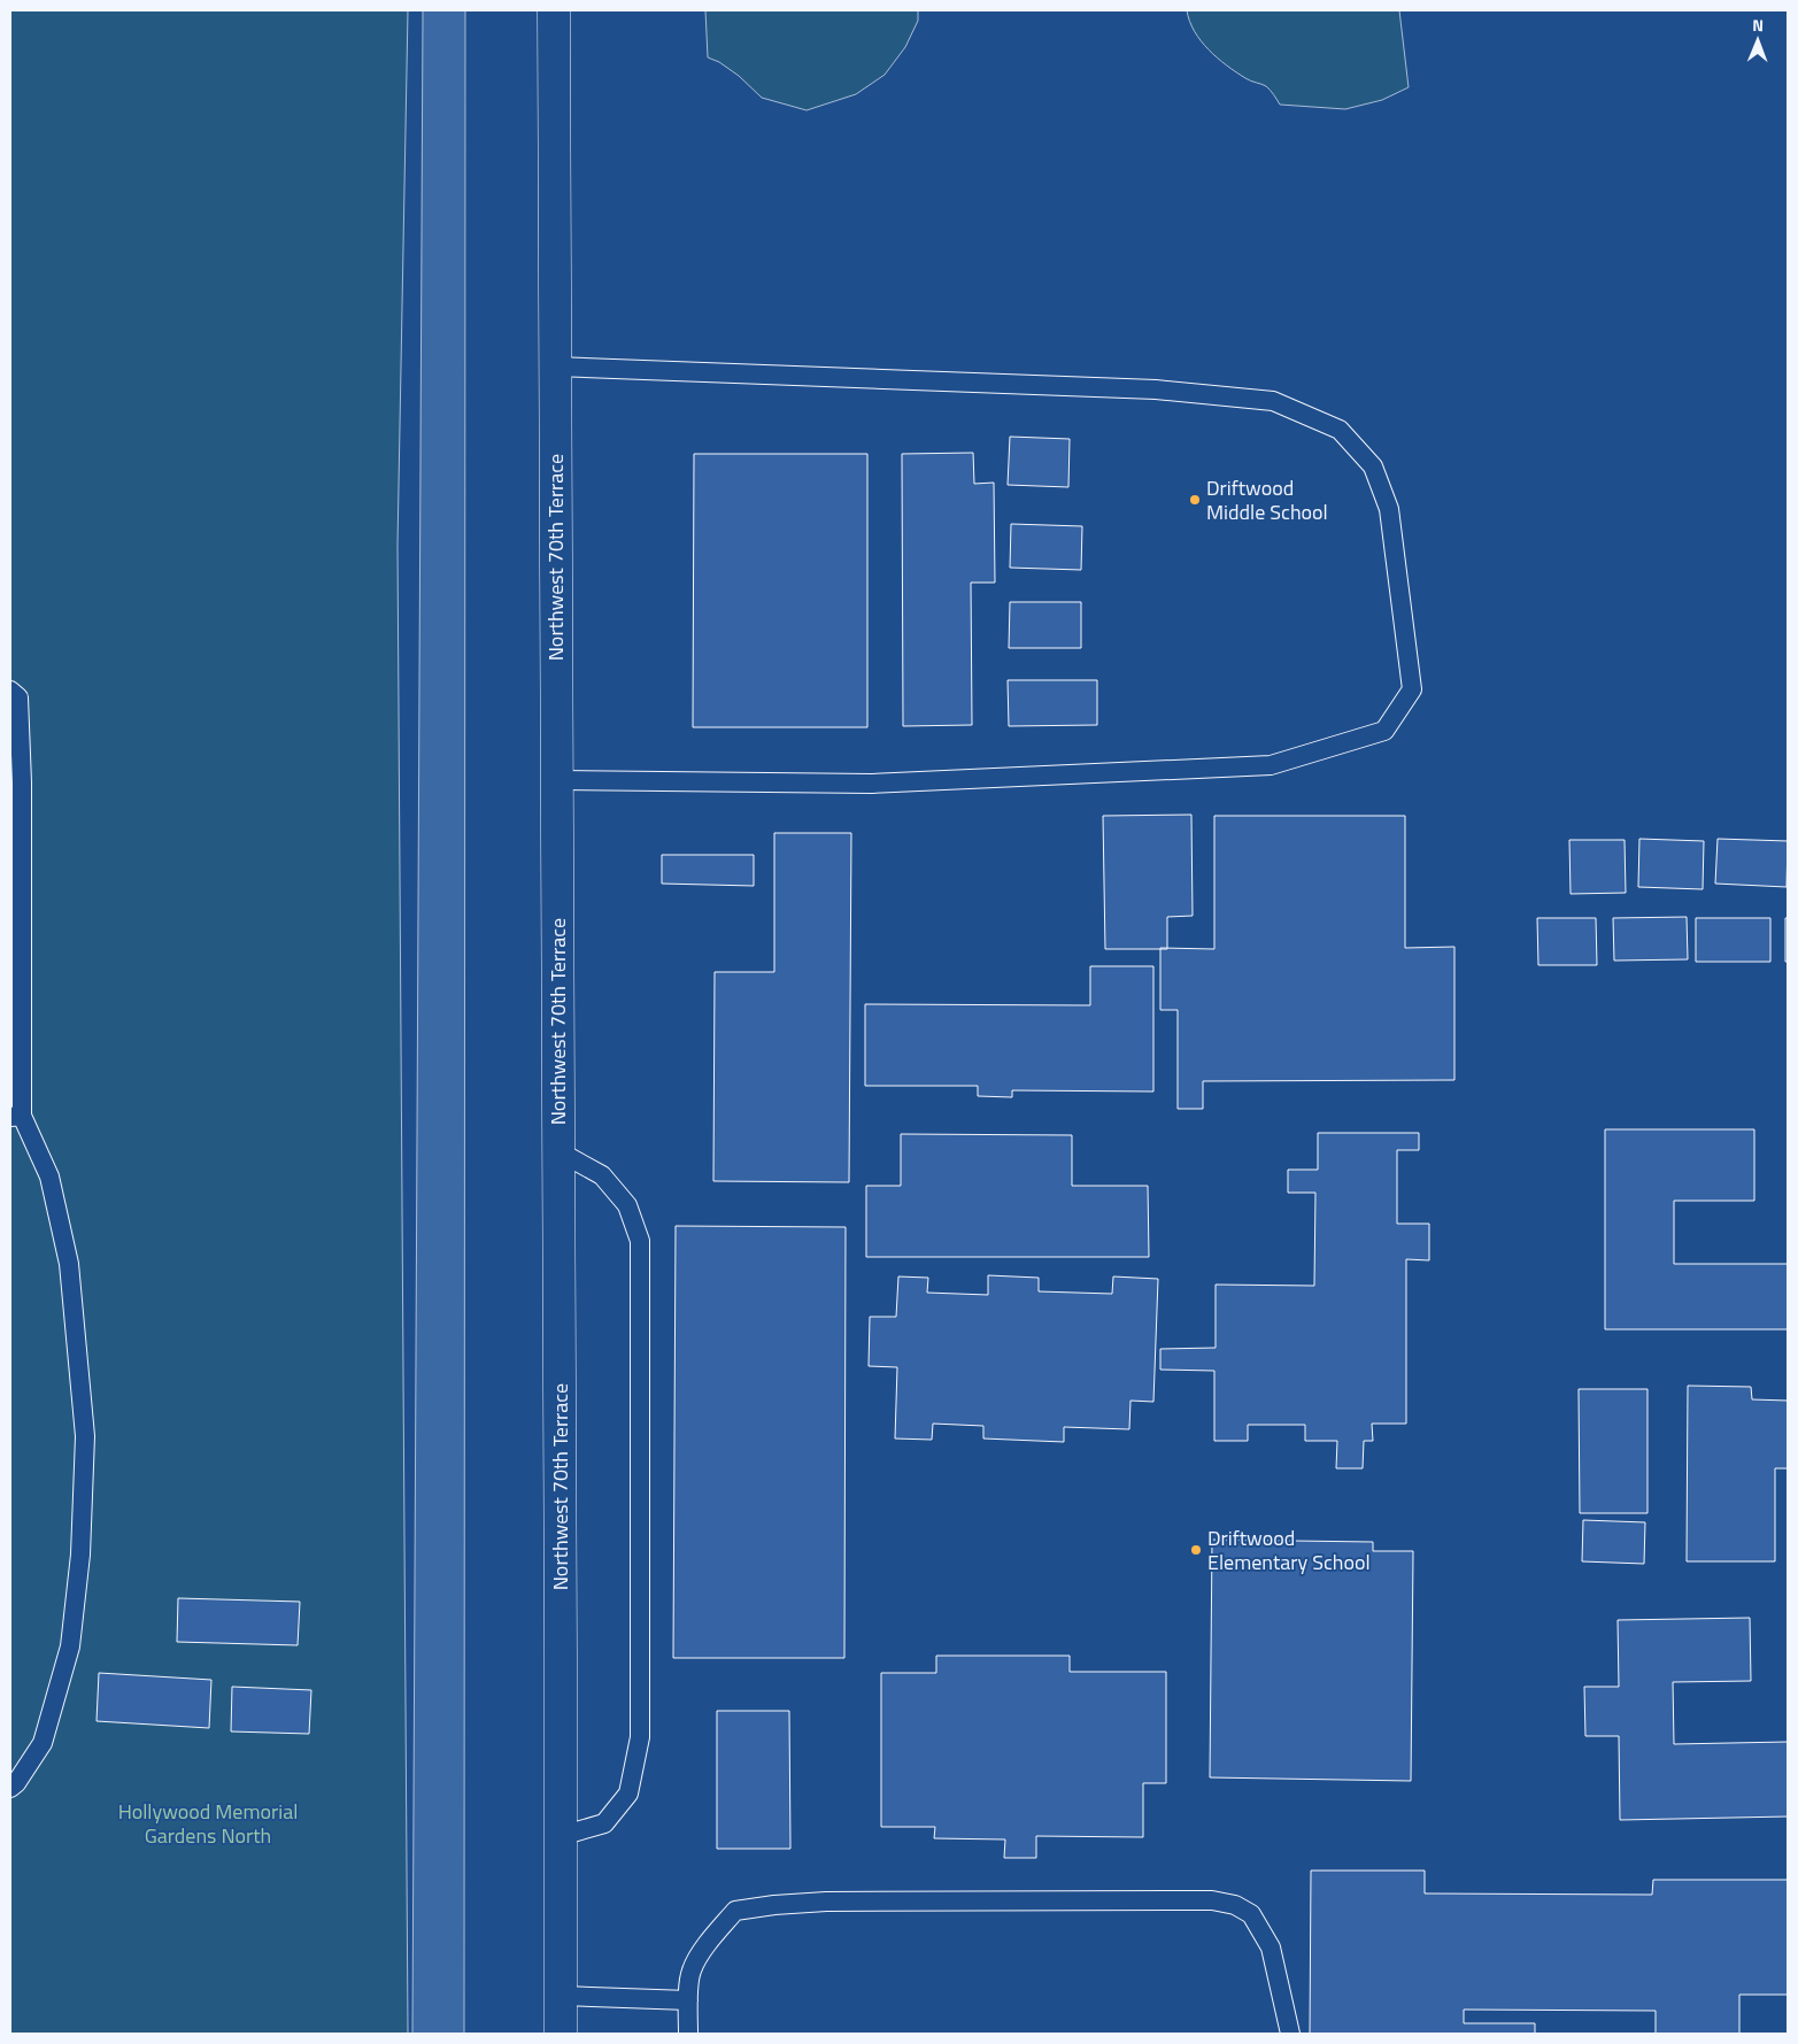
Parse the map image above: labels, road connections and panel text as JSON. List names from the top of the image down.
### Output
{
  "streets": {
    "street": ["Northwest 70th Terrace"]
  },
  "parks": ["Hollywood Memorial Gardens North"],
  "places": ["Driftwood Middle School", "Driftwood Elementary School"],
  "north": "top"
}
